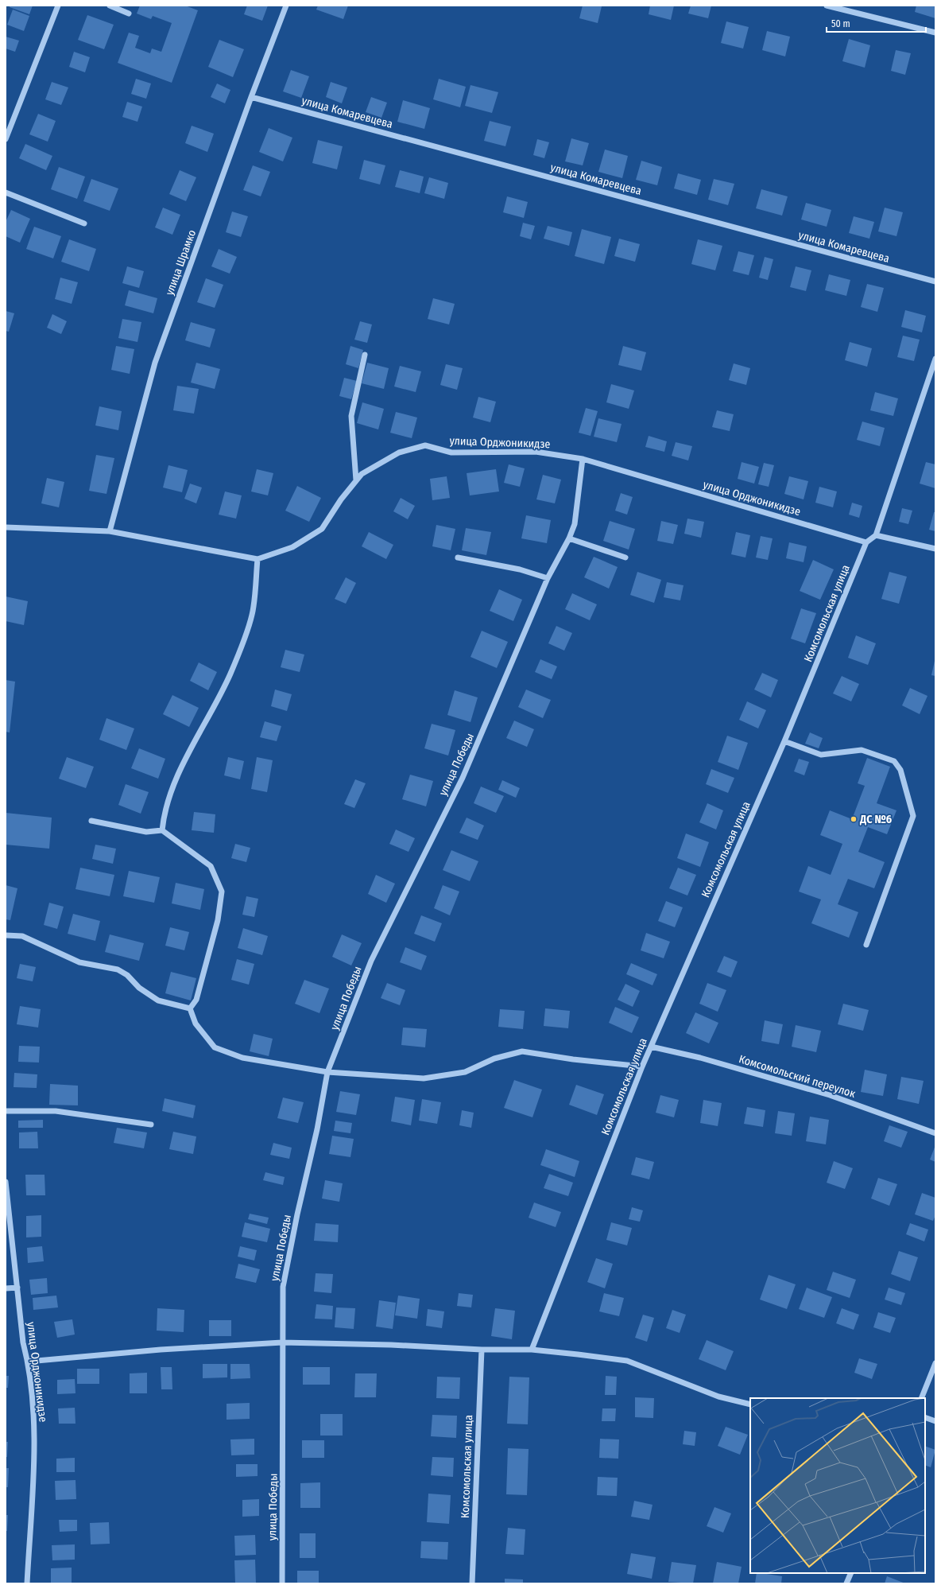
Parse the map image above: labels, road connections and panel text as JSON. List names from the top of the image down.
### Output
{
  "streets": {
    "street": [
      "улица Комаревцева",
      "улица Шрамко",
      "улица Орджоникидзе",
      "Комсомольская улица",
      "улица Победы",
      "Комсомольский переулок"
    ]
  },
  "crossings": [
    ["улица Комаревцева", "улица Шрамко"],
    ["улица Орджоникидзе", "Комсомольская улица"],
    ["улица Орджоникидзе", "улица Победы"],
    ["Комсомольская улица", "Комсомольский переулок"]
  ],
  "places": ["ДС №6"],
  "scale_bar": "50 m"
}
